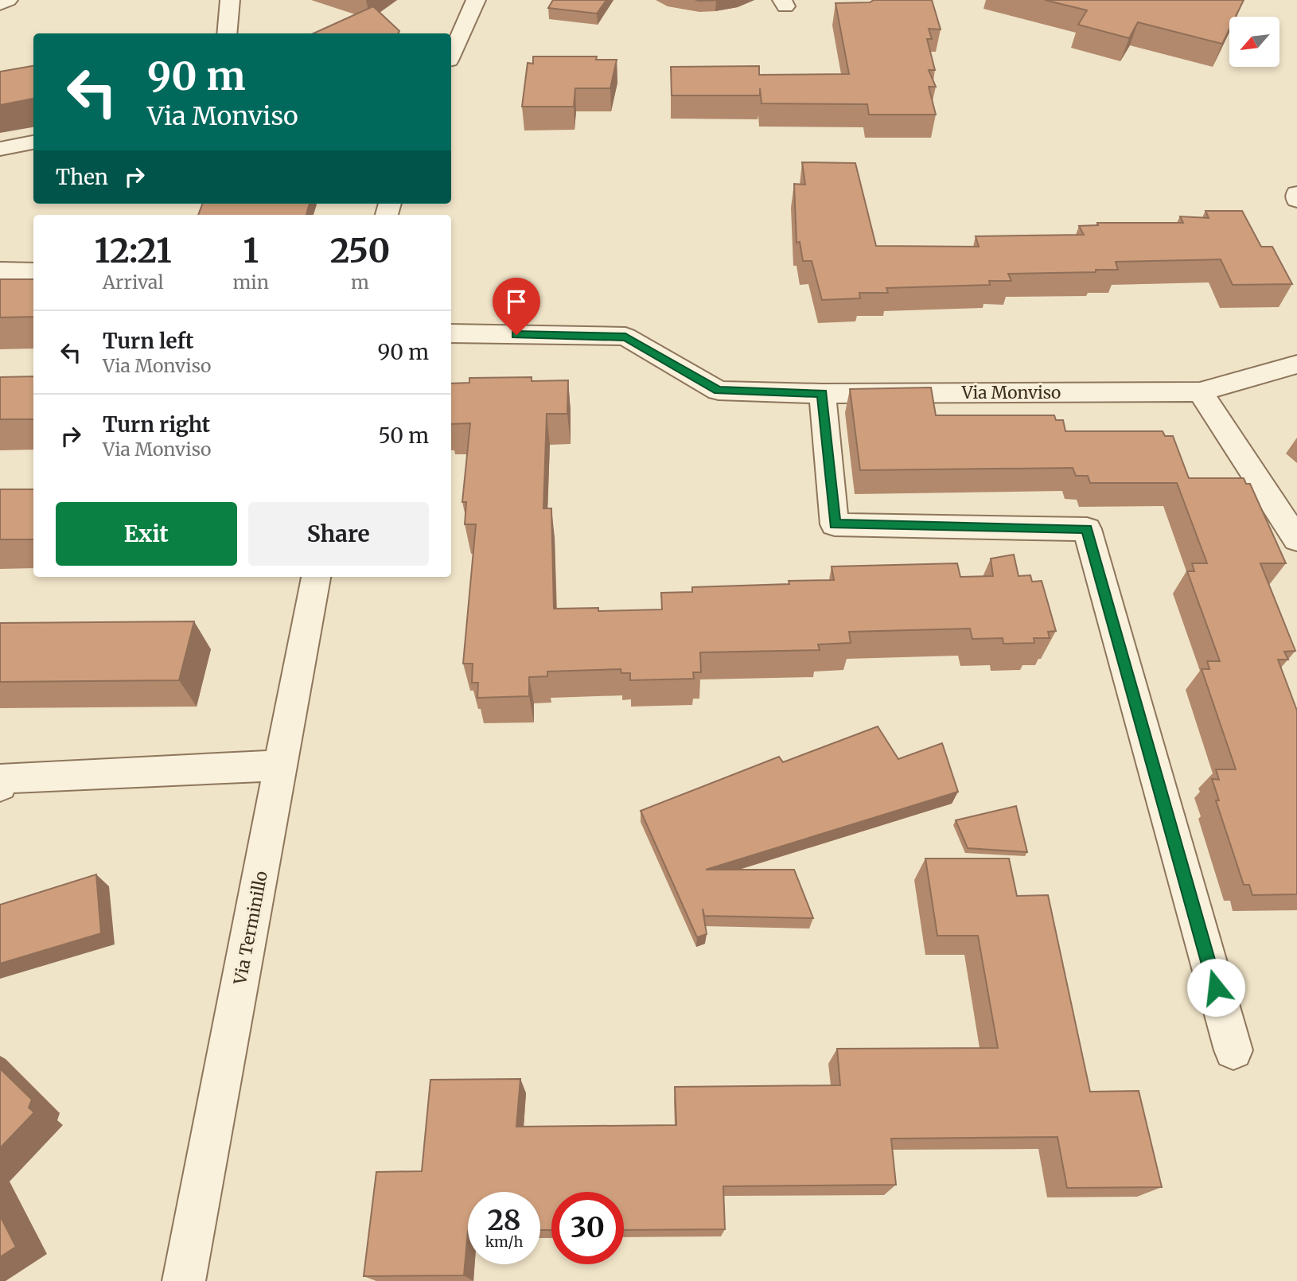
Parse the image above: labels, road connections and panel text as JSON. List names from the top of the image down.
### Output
{
  "streets": {
    "street": ["Via Monviso", "Via Terminillo"]
  },
  "north": "bottom left",
  "page": {
    "turn": ["90 m", "Via Monviso"],
    "then": "Then",
    "eta": [
      "12:21",
      "Arrival",
      "1",
      "min",
      "250",
      "m"
    ],
    "list": [
      {
        "name": "Turn left",
        "note": "Via Monviso",
        "value": "90 m"
      },
      {
        "name": "Turn right",
        "note": "Via Monviso",
        "value": "50 m"
      }
    ],
    "buttons": ["Exit", "Share"],
    "speed": "28 km/h",
    "limit": "30"
  }
}
